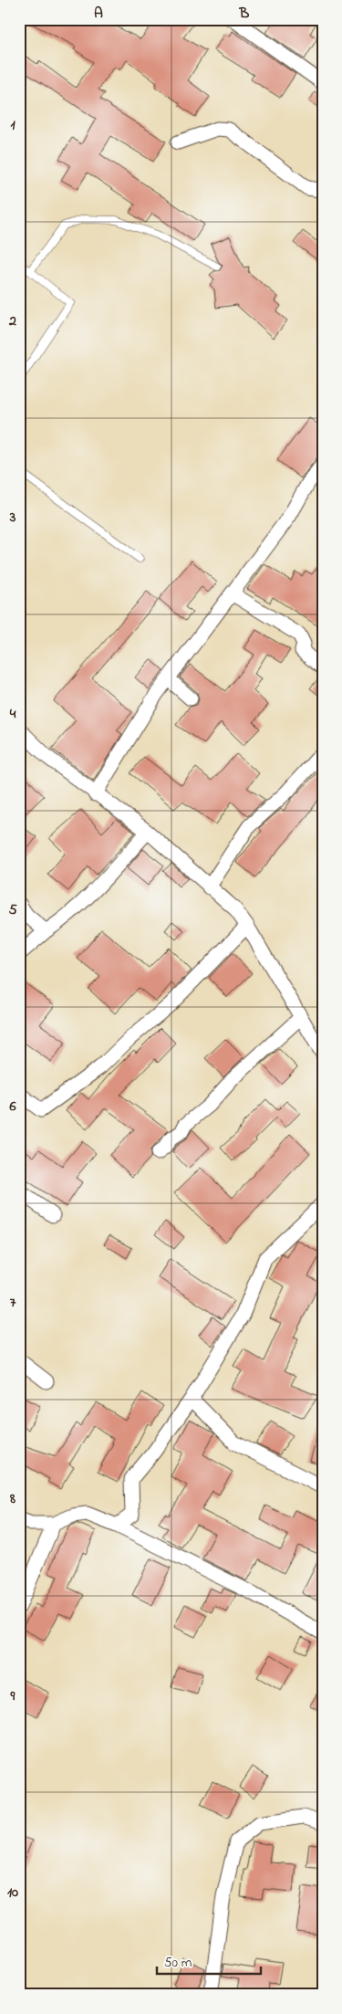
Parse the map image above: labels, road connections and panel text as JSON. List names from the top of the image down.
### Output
{
  "scale_bar": "50 m",
  "grid": {
    "columns": ["A", "B"],
    "rows": [
      "1",
      "2",
      "3",
      "4",
      "5",
      "6",
      "7",
      "8",
      "9",
      "10"
    ]
  }
}
